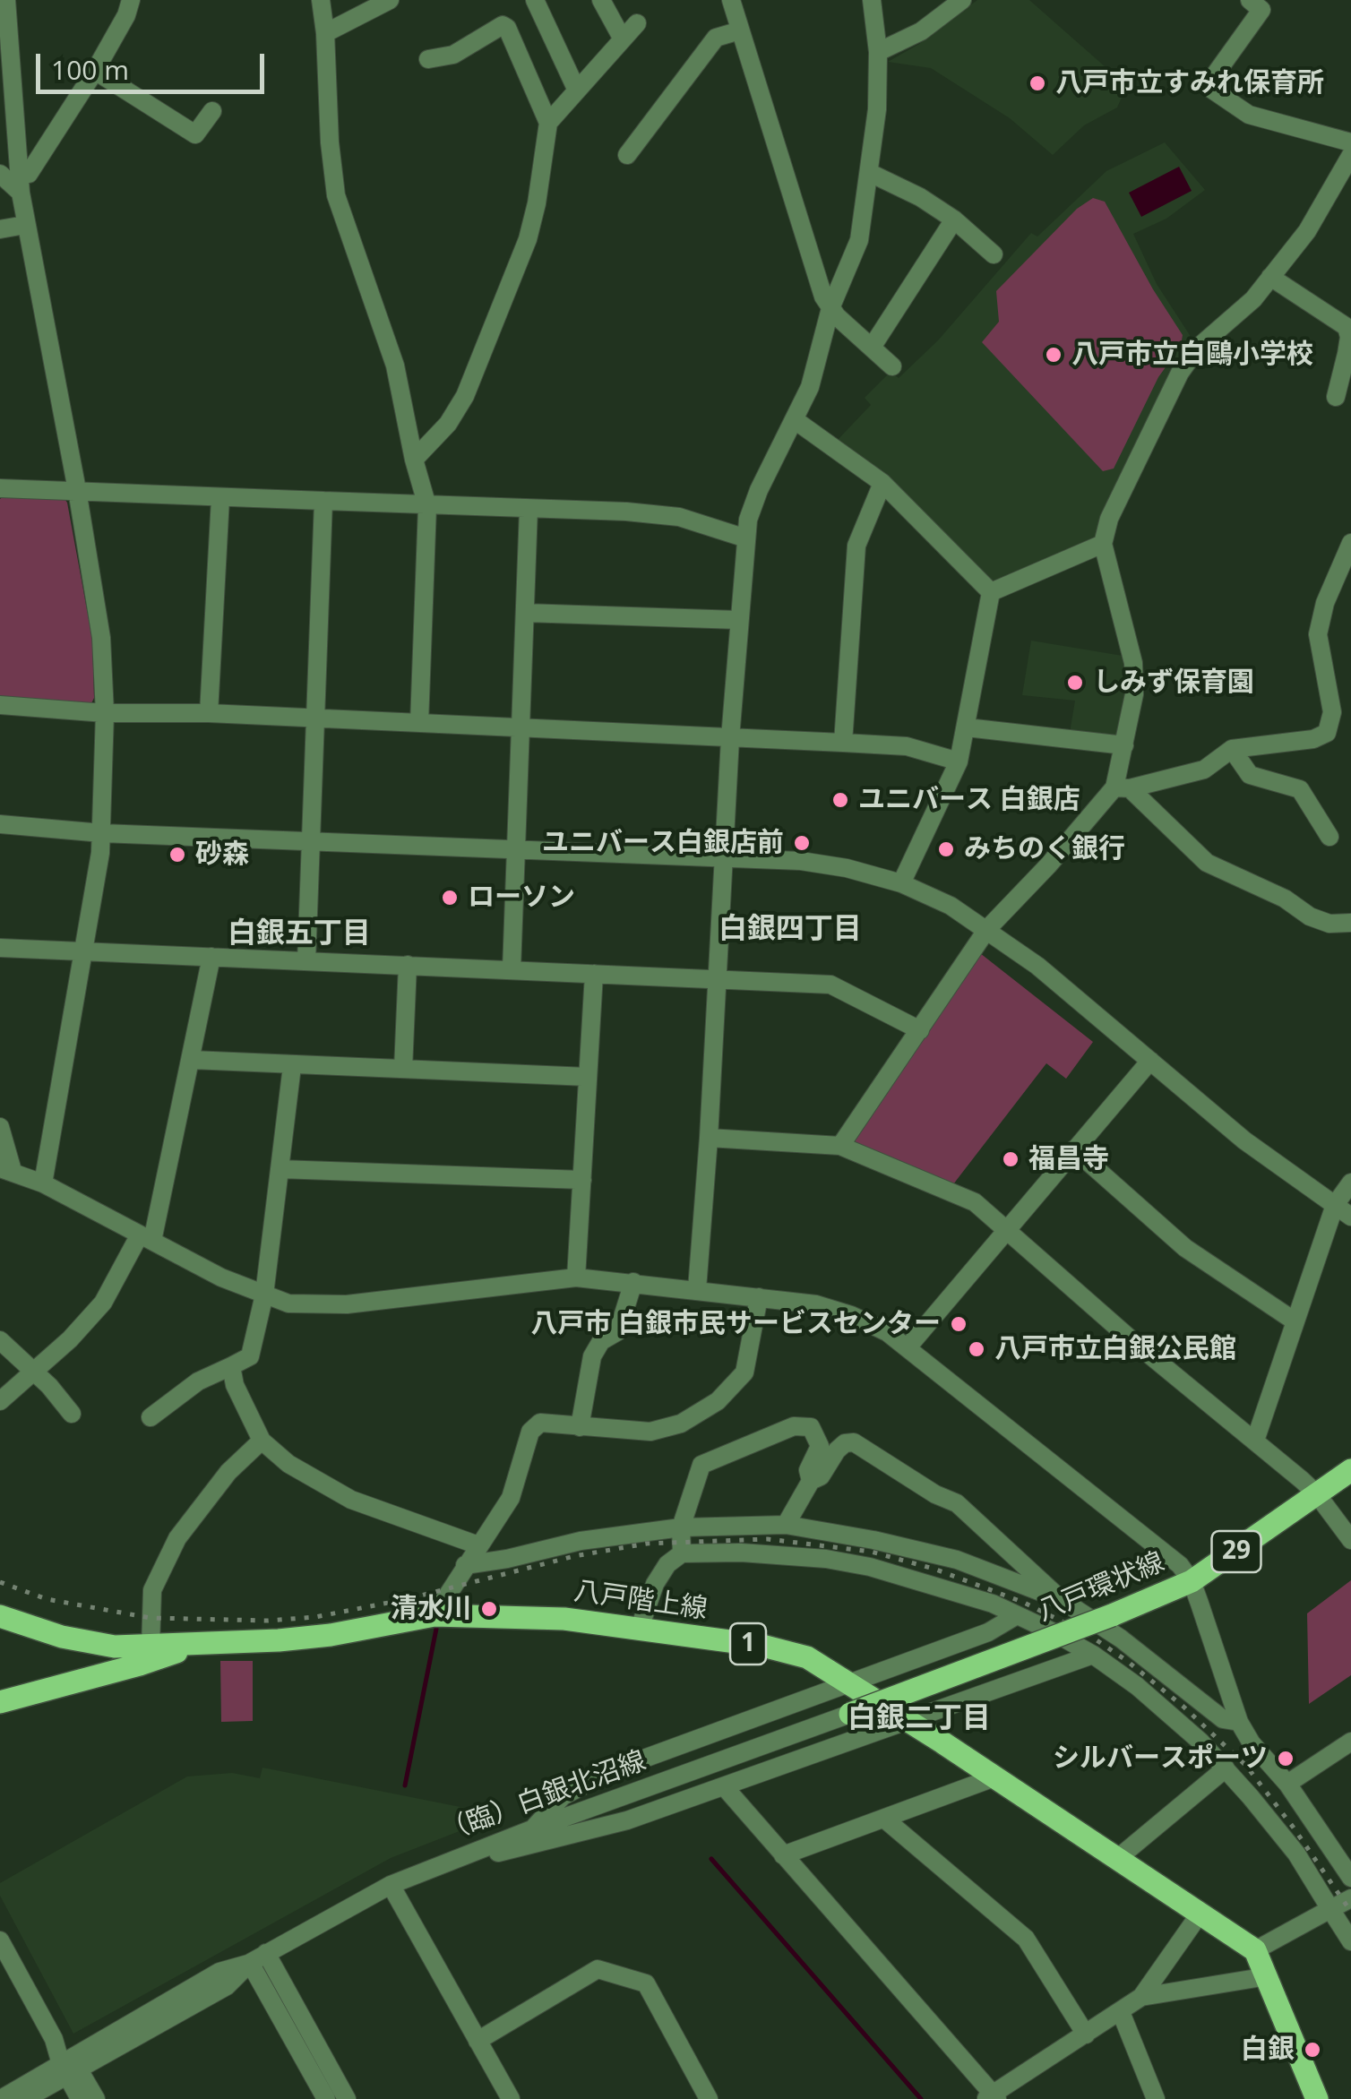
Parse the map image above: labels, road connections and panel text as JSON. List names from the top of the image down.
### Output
{
  "streets": {
    "main road": [
      "29",
      "八戸環状線",
      "八戸階上線",
      "1"
    ],
    "street": ["（臨）白銀北沼線"]
  },
  "crossings": [
    ["八戸環状線", "（臨）白銀北沼線"]
  ],
  "districts": ["白銀四丁目", "白銀五丁目", "白銀二丁目"],
  "places": [
    "八戸市立すみれ保育所",
    "八戸市立白鷗小学校",
    "しみず保育園",
    "ユニバース 白銀店",
    "ユニバース白銀店前",
    "みちのく銀行",
    "砂森",
    "ローソン",
    "福昌寺",
    "八戸市 白銀市民サービスセンター",
    "八戸市立白銀公民館",
    "清水川",
    "シルバースポーツ",
    "白銀"
  ],
  "scale_bar": "100 m"
}
